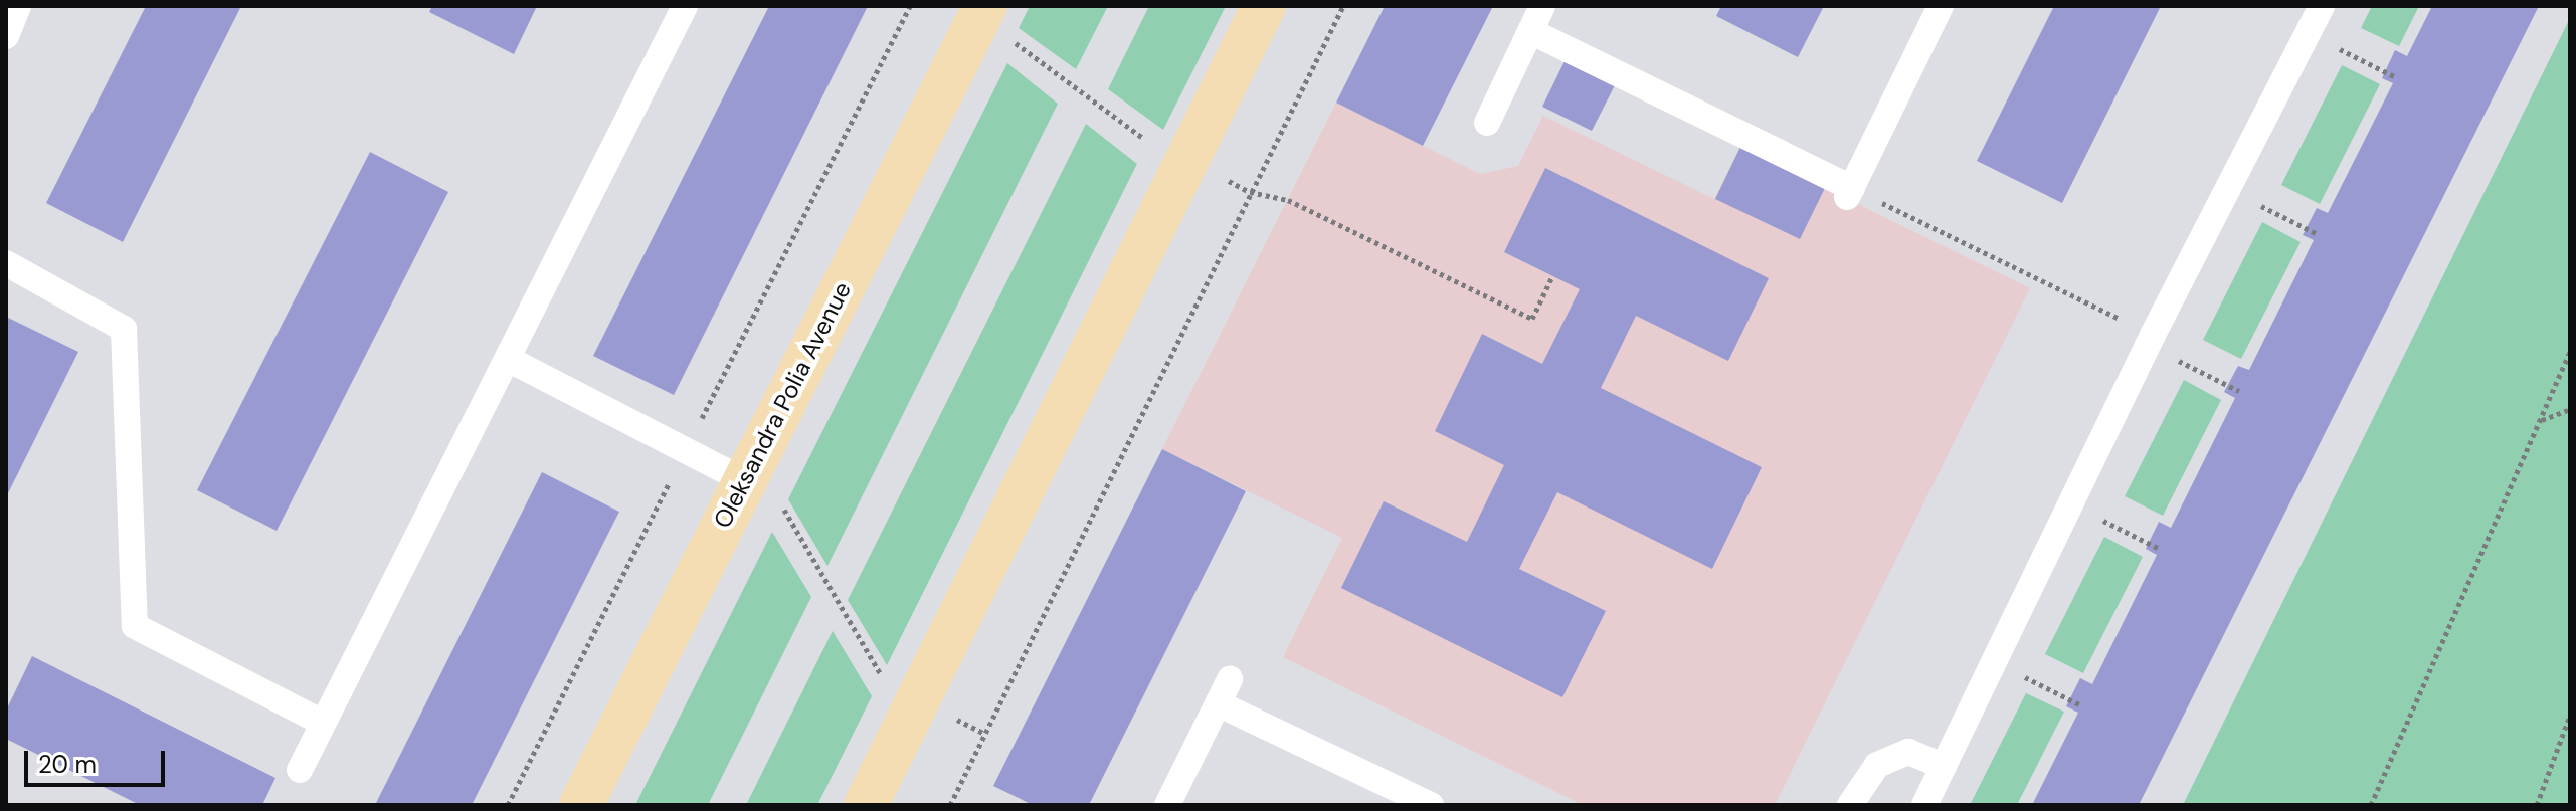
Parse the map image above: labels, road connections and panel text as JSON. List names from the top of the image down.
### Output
{
  "streets": {
    "main road": ["Oleksandra Polia Avenue"]
  },
  "scale_bar": "20 m"
}
